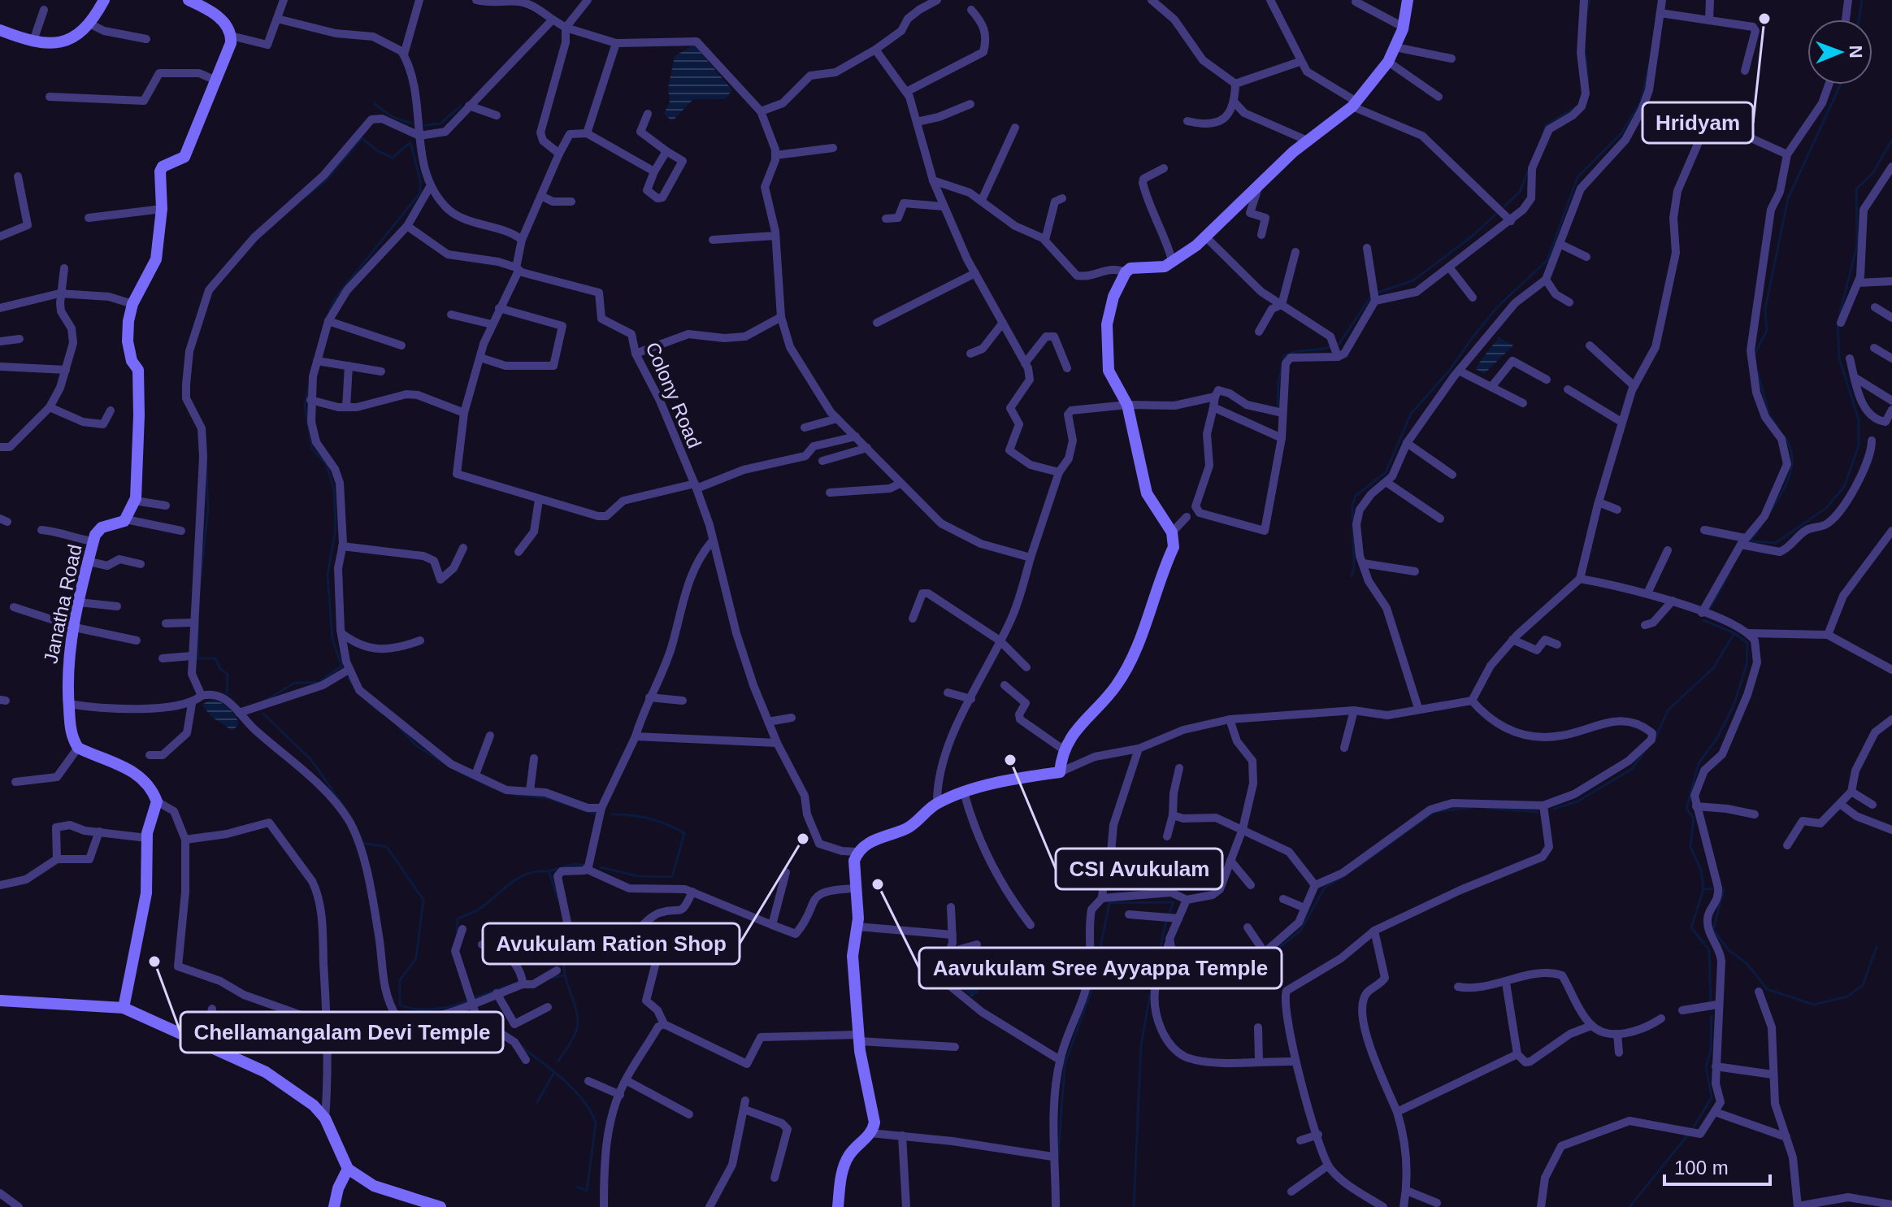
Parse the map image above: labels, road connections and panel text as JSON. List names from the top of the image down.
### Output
{
  "streets": {
    "main road": ["Janatha Road"],
    "street": ["Colony Road"]
  },
  "places": [
    "Hridyam",
    "CSI Avukulam",
    "Avukulam Ration Shop",
    "Aavukulam Sree Ayyappa Temple",
    "Chellamangalam Devi Temple"
  ],
  "scale_bar": "100 m",
  "north": "right"
}
